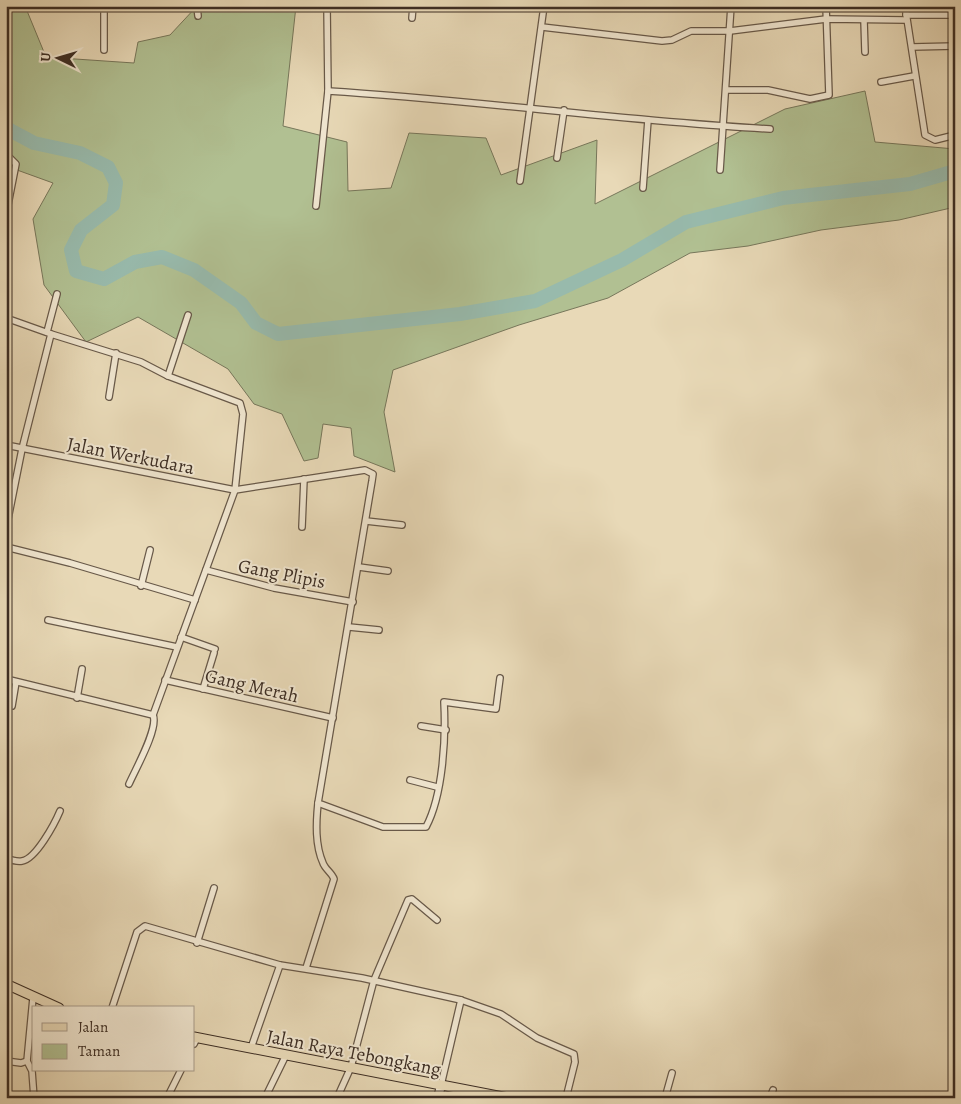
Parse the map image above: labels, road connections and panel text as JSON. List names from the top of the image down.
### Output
{
  "streets": {
    "main road": ["Jalan Raya Tebongkang"],
    "street": ["Jalan Werkudara", "Gang Plipis", "Gang Merah"]
  },
  "legend": ["Jalan", "Taman"],
  "north": "left"
}
